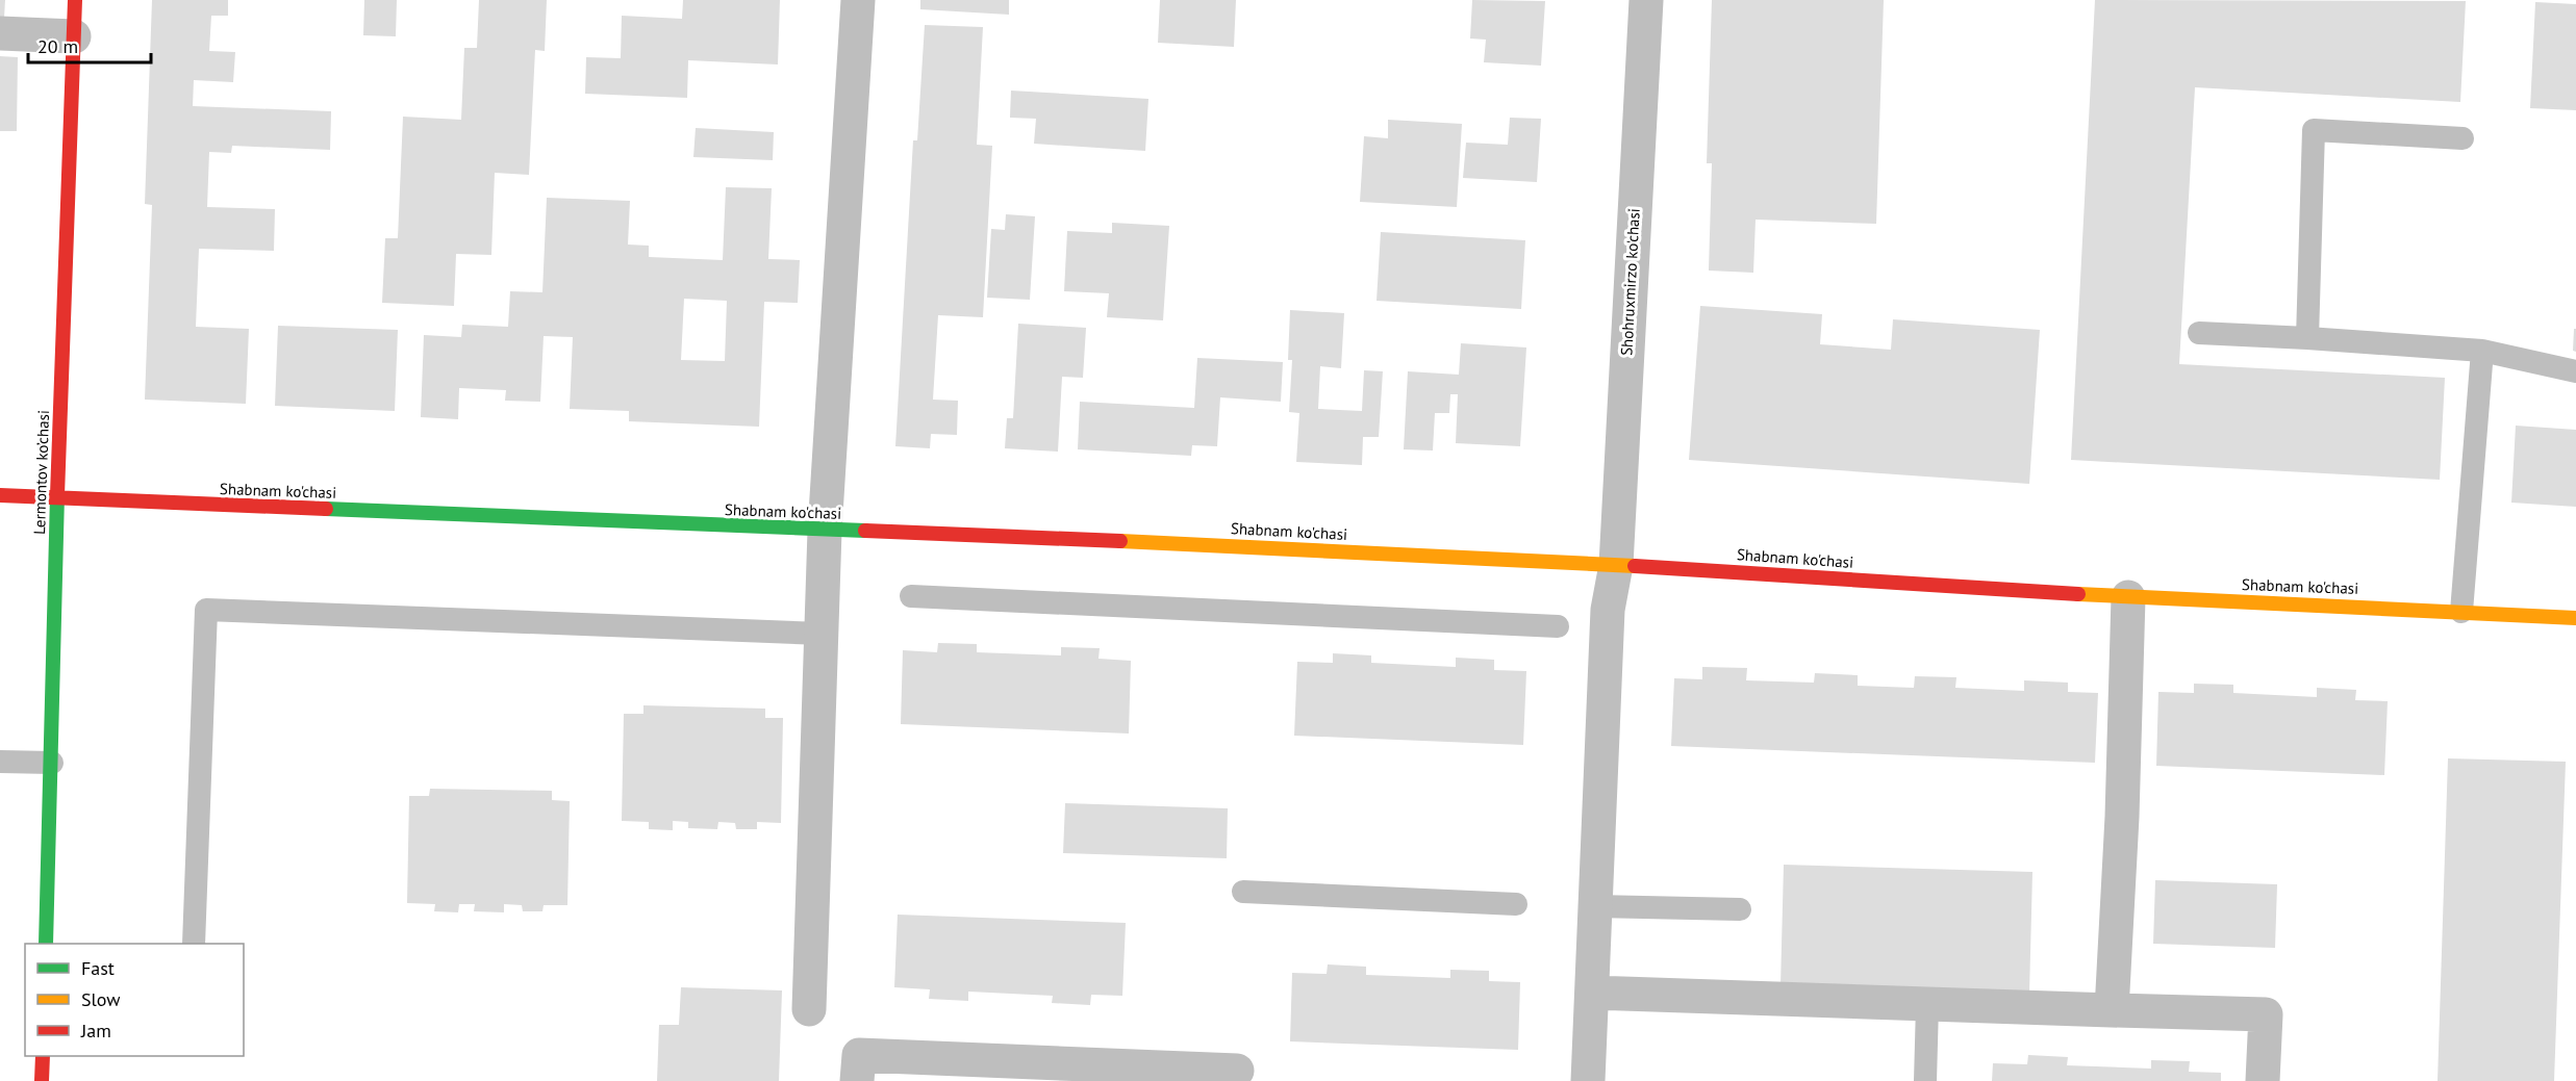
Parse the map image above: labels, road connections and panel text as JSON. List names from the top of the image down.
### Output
{
  "streets": {
    "street": ["Shohruxmirzo ko'chasi", "Lermontov ko’chasi", "Shabnam ko'chasi"]
  },
  "crossings": [
    ["Shohruxmirzo ko'chasi", "Shabnam ko'chasi"],
    ["Lermontov ko’chasi", "Shabnam ko'chasi"]
  ],
  "legend": ["Fast", "Slow", "Jam"],
  "scale_bar": "20 m"
}
